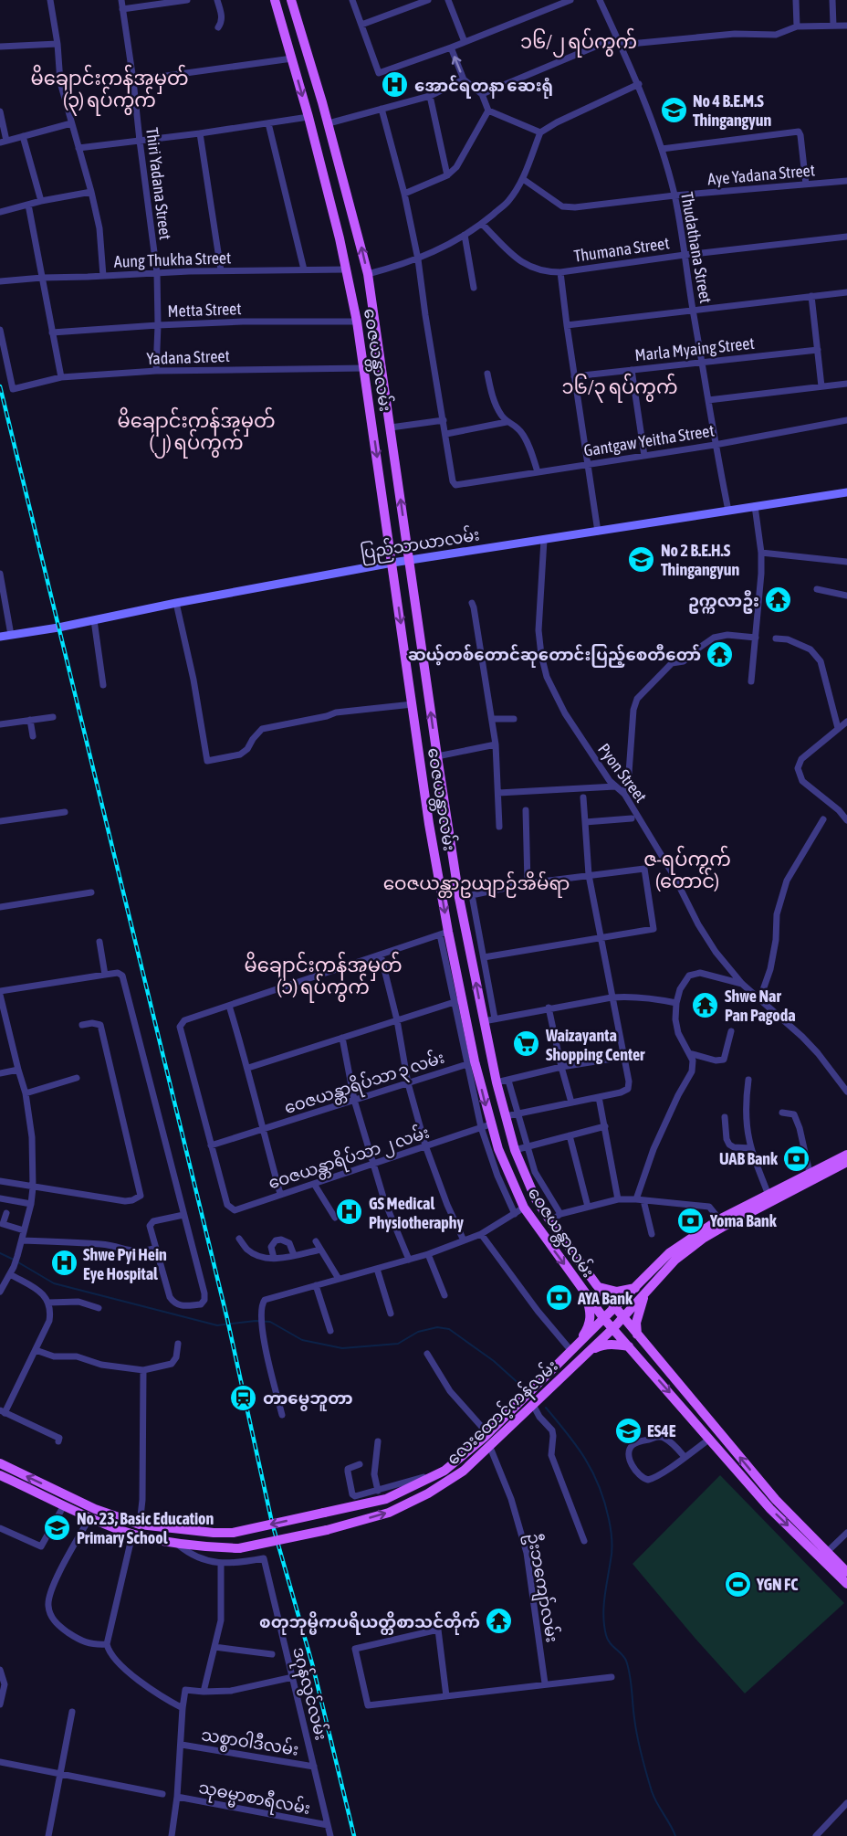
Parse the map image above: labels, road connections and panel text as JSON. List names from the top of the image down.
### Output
{
  "streets": {
    "main road": ["ဝေဇယန္တာလမ်း", "လေးထောင့်ကန်လမ်း"],
    "street": [
      "Aye Yadana Street",
      "Thiri Yadana Street",
      "Thudathana Street",
      "Thumana Street",
      "Aung Thukha Street",
      "Metta Street",
      "Marla Myaing Street",
      "Yadana Street",
      "Gantgaw Yeitha Street",
      "ပြည်သာယာလမ်း",
      "Pyon Street",
      "ဝေဇယန္တာရိပ်သာ ၃ လမ်း",
      "ဝေဇယန္တာရိပ်သာ ၂ လမ်း",
      "ဦးဘကျော်လမ်း",
      "ဒဂုန်လွင်လမ်း",
      "သစ္စာဝါဒီလမ်း",
      "သုဓမ္မာစာရီလမ်း"
    ]
  },
  "crossings": [
    ["Aye Yadana Street", "Thudathana Street"],
    ["Thiri Yadana Street", "Aung Thukha Street"],
    ["Thiri Yadana Street", "Metta Street"],
    ["Thiri Yadana Street", "Yadana Street"],
    ["Thudathana Street", "Thumana Street"],
    ["Thudathana Street", "Marla Myaing Street"],
    ["Thudathana Street", "Gantgaw Yeitha Street"],
    ["Thudathana Street", "ပြည်သာယာလမ်း"],
    ["Aung Thukha Street", "ဝေဇယန္တာလမ်း"],
    ["Metta Street", "ဝေဇယန္တာလမ်း"],
    ["Yadana Street", "ဝေဇယန္တာလမ်း"],
    ["ဝေဇယန္တာလမ်း", "ပြည်သာယာလမ်း"],
    ["ဝေဇယန္တာလမ်း", "ဝေဇယန္တာရိပ်သာ ၃ လမ်း"],
    ["ဝေဇယန္တာလမ်း", "ဝေဇယန္တာရိပ်သာ ၂ လမ်း"],
    ["ဝေဇယန္တာလမ်း", "လေးထောင့်ကန်လမ်း"],
    ["ပြည်သာယာလမ်း", "Pyon Street"],
    ["ဝေဇယန္တာရိပ်သာ ၃ လမ်း", "ဝေဇယန္တာရိပ်သာ ၂ လမ်း"],
    ["လေးထောင့်ကန်လမ်း", "ဦးဘကျော်လမ်း"],
    ["ဒဂုန်လွင်လမ်း", "သစ္စာဝါဒီလမ်း"],
    ["ဒဂုန်လွင်လမ်း", "သုဓမ္မာစာရီလမ်း"]
  ],
  "districts": [
    "၁၆/၂ ရပ်ကွက်",
    "မိချောင်းကန်အမှတ် (၃) ရပ်ကွက်",
    "၁၆/၃ ရပ်ကွက်",
    "မိချောင်းကန်အမှတ် (၂) ရပ်ကွက်",
    "ဇ-ရပ်ကွက် (တောင်)",
    "ဝေဇယန္တာဥယျာဉ်အိမ်ရာ",
    "မိချောင်းကန်အမှတ် (၁) ရပ်ကွက်"
  ],
  "places": {
    "hospital": ["အောင်ရတနာ ဆေးရုံ", "GS Medical Physiotheraphy", "Shwe Pyi Hein Eye Hospital"],
    "school or university": [
      "No 4 B.E.M.S Thingangyun",
      "No 2 B.E.H.S Thingangyun",
      "ES4E",
      "No. 23, Basic Education Primary School"
    ],
    "temple": [
      "ဥက္ကလာဦး",
      "ဆယ့်တစ်တောင်ဆုတောင်းပြည့်စေတီတော်",
      "Shwe Nar Pan Pagoda",
      "စတုဘုမ္မိကပရိယတ္တိစာသင်တိုက်"
    ],
    "supermarket": ["Waizayanta Shopping Center"],
    "bank": ["UAB Bank", "Yoma Bank", "AYA Bank"],
    "station": ["တာမွေဘူတာ"],
    "sports": ["YGN FC"]
  }
}
